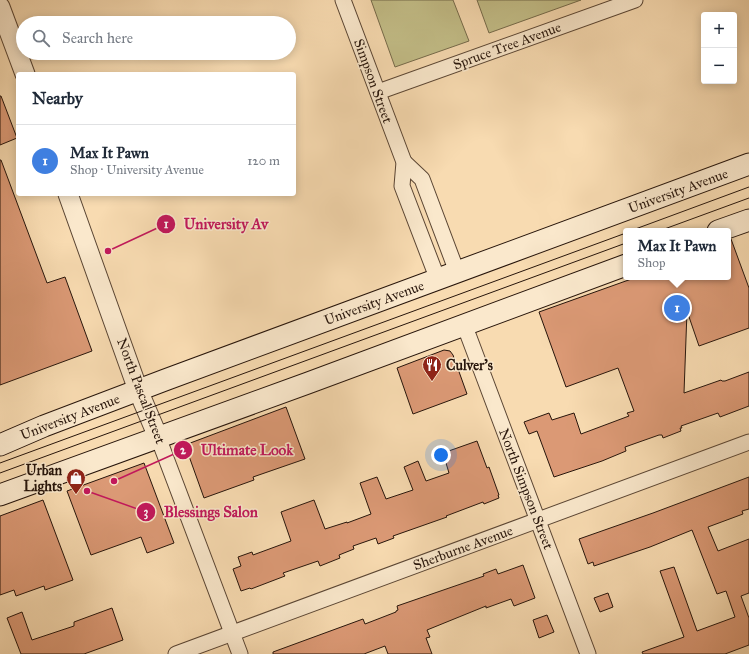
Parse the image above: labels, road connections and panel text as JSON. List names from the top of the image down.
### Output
{
  "streets": {
    "main road": ["University Avenue"],
    "street": [
      "Spruce Tree Avenue",
      "Simpson Street",
      "North Pascal Street",
      "North Simpson Street",
      "Sherburne Avenue"
    ]
  },
  "crossings": [
    ["Spruce Tree Avenue", "Simpson Street"],
    ["Simpson Street", "University Avenue"],
    ["University Avenue", "North Pascal Street"],
    ["North Pascal Street", "Sherburne Avenue"],
    ["North Simpson Street", "Sherburne Avenue"]
  ],
  "places": {
    "other": ["University Av", "Ultimate Look", "Blessings Salon"],
    "restaurant": ["Culver's"],
    "shop": ["Urban Lights"]
  },
  "page": {
    "map_buttons": ["+", "−"],
    "search": "Search here",
    "heading": "Nearby",
    "list": [
      {
        "mark": "1",
        "name": "Max It Pawn",
        "note": "Shop · University Avenue",
        "value": "120 m"
      }
    ],
    "popup": ["Max It Pawn", "Shop"],
    "pins": "1"
  }
}
